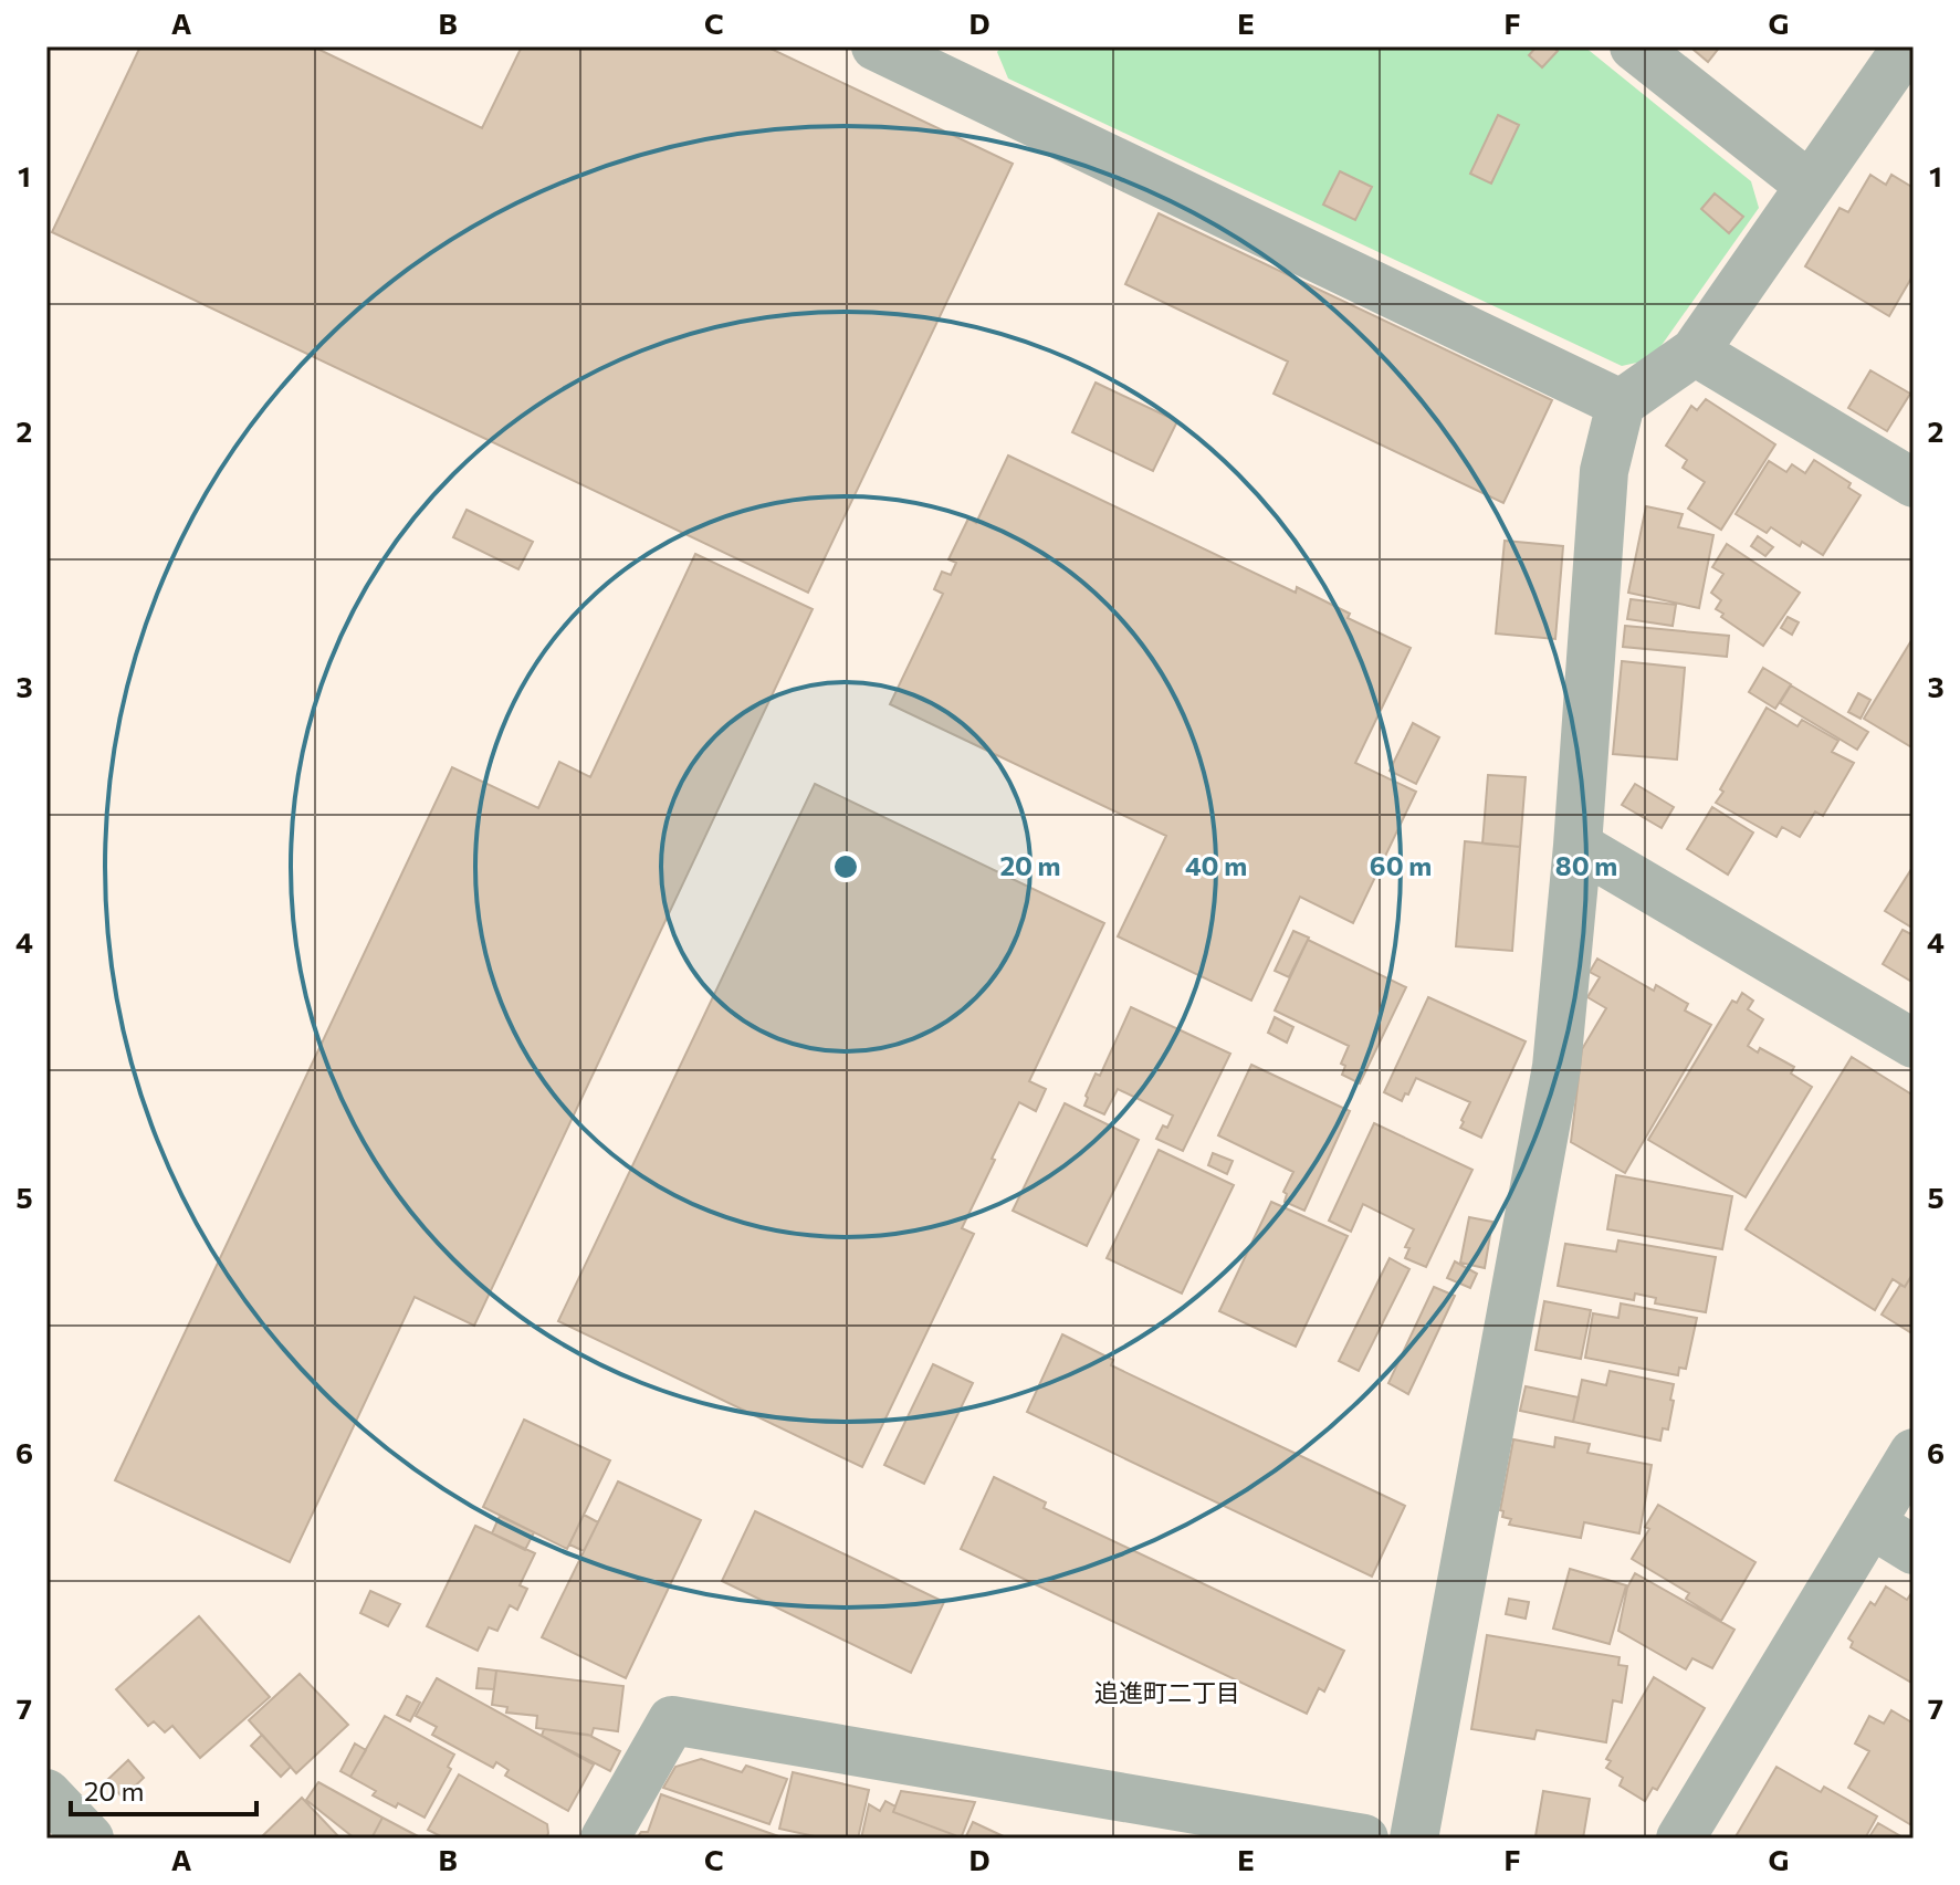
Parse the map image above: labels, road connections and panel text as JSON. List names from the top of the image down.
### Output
{
  "districts": ["追進町二丁目"],
  "scale_bar": "20 m",
  "grid": {
    "columns": [
      "A",
      "B",
      "C",
      "D",
      "E",
      "F",
      "G"
    ],
    "rows": [
      "1",
      "2",
      "3",
      "4",
      "5",
      "6",
      "7"
    ]
  },
  "rings": [
    "20 m",
    "40 m",
    "60 m",
    "80 m"
  ]
}
